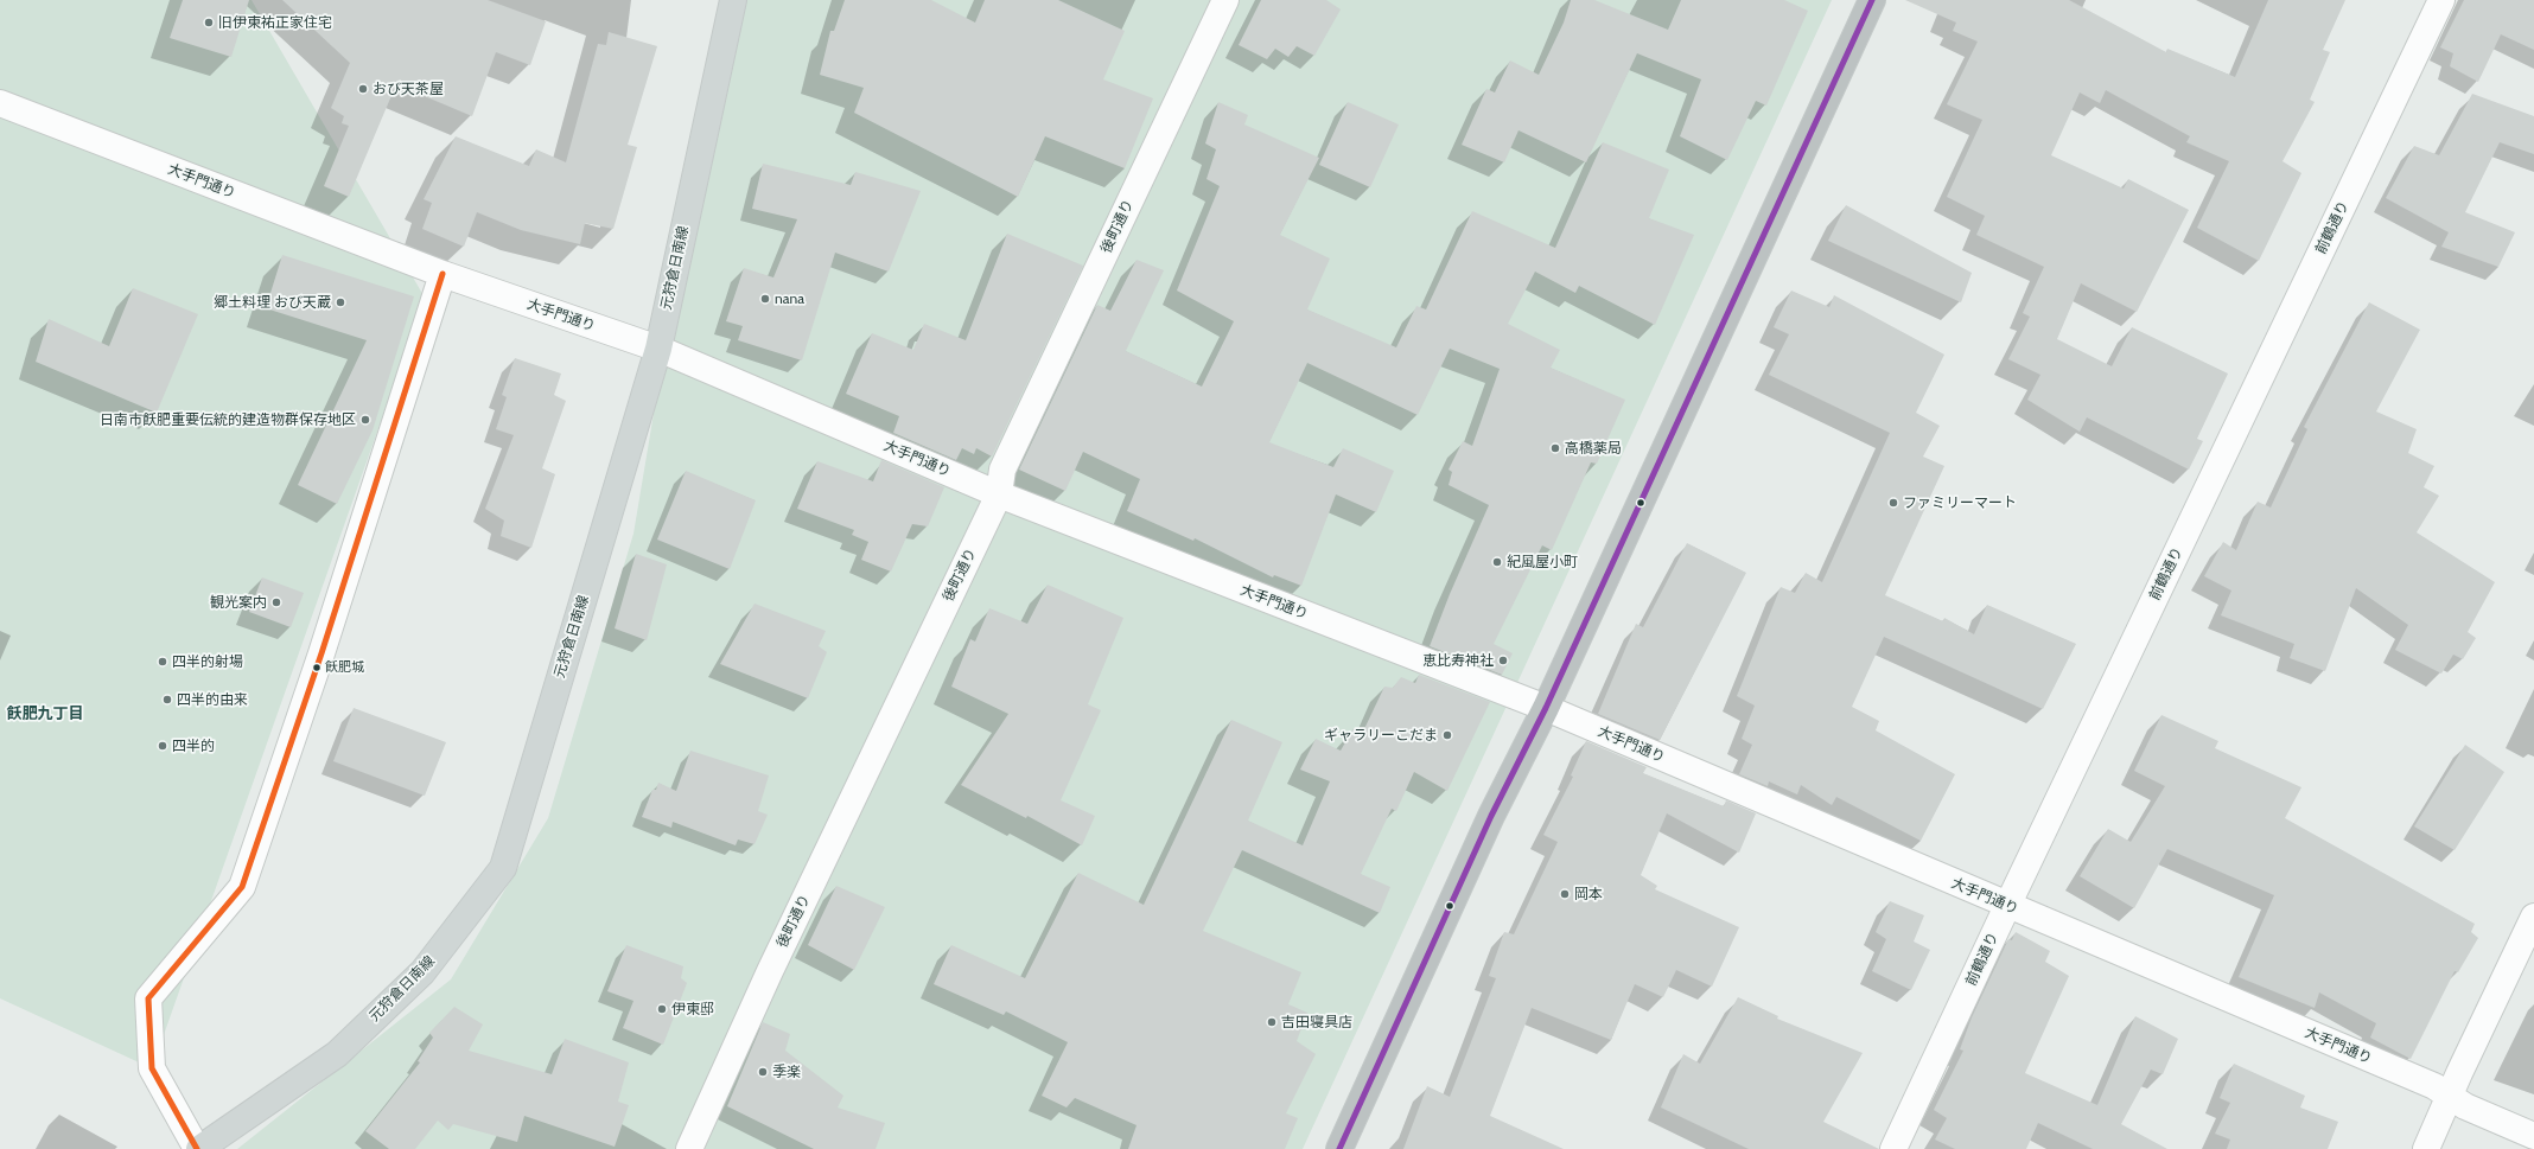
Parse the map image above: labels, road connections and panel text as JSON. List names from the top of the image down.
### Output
{
  "streets": {
    "main road": ["元狩倉日南線"],
    "street": ["大手門通り", "後町通り", "前鶴通り"]
  },
  "crossings": [
    ["大手門通り", "後町通り"],
    ["大手門通り", "前鶴通り"],
    ["大手門通り", "元狩倉日南線"]
  ],
  "districts": ["飫肥九丁目"],
  "places": [
    "旧伊東祐正家住宅",
    "おび天茶屋",
    "nana",
    "郷土料理 おび天蔵",
    "日南市飫肥重要伝統的建造物群保存地区",
    "高橋薬局",
    "ファミリーマート",
    "紀風屋小町",
    "観光案内",
    "恵比寿神社",
    "四半的射場",
    "飫肥城",
    "四半的由来",
    "ギャラリーこだま",
    "四半的",
    "岡本",
    "伊東邸",
    "吉田寝具店",
    "季楽"
  ]
}
